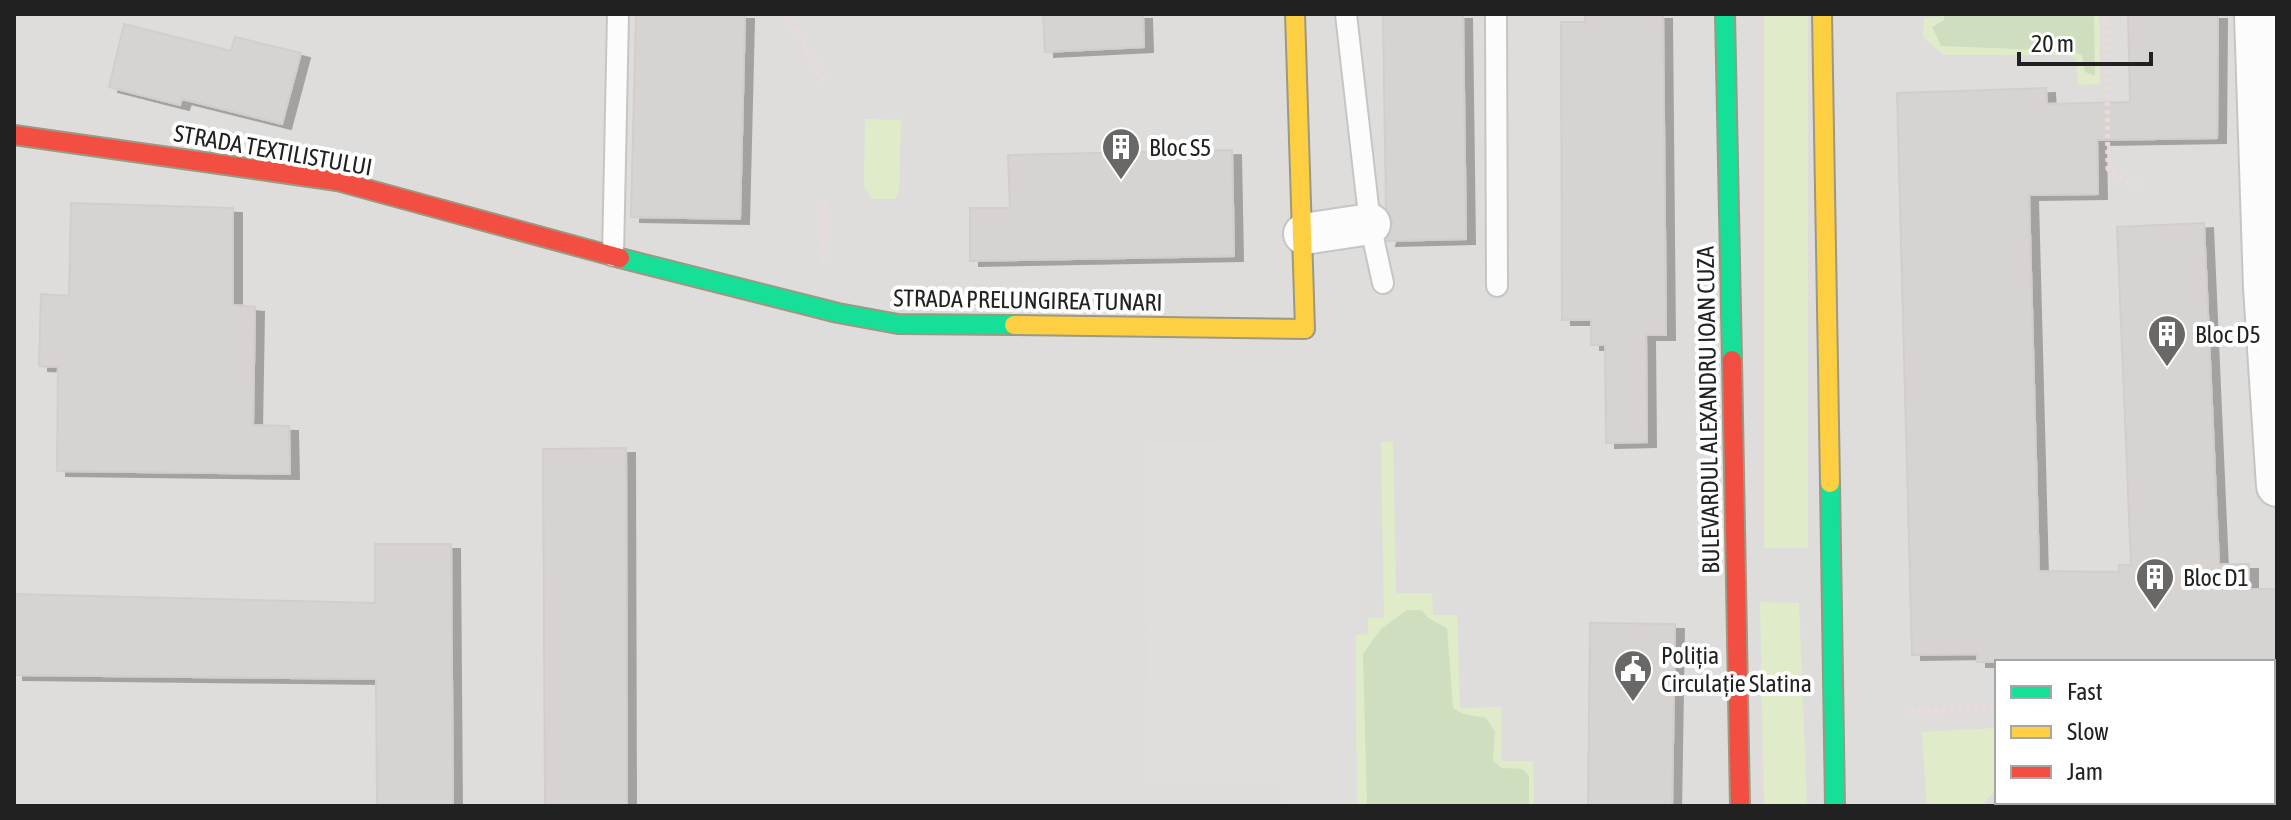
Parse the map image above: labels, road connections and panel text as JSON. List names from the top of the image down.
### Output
{
  "streets": {
    "street": ["STRADA TEXTILISTULUI", "STRADA PRELUNGIREA TUNARI", "BULEVARDUL ALEXANDRU IOAN CUZA"]
  },
  "crossings": [
    ["STRADA TEXTILISTULUI", "STRADA PRELUNGIREA TUNARI"]
  ],
  "places": {
    "building": ["Bloc S5", "Bloc D5", "Bloc D1"],
    "public building": ["Poliția Circulație Slatina"]
  },
  "legend": ["Fast", "Slow", "Jam"],
  "scale_bar": "20 m"
}
